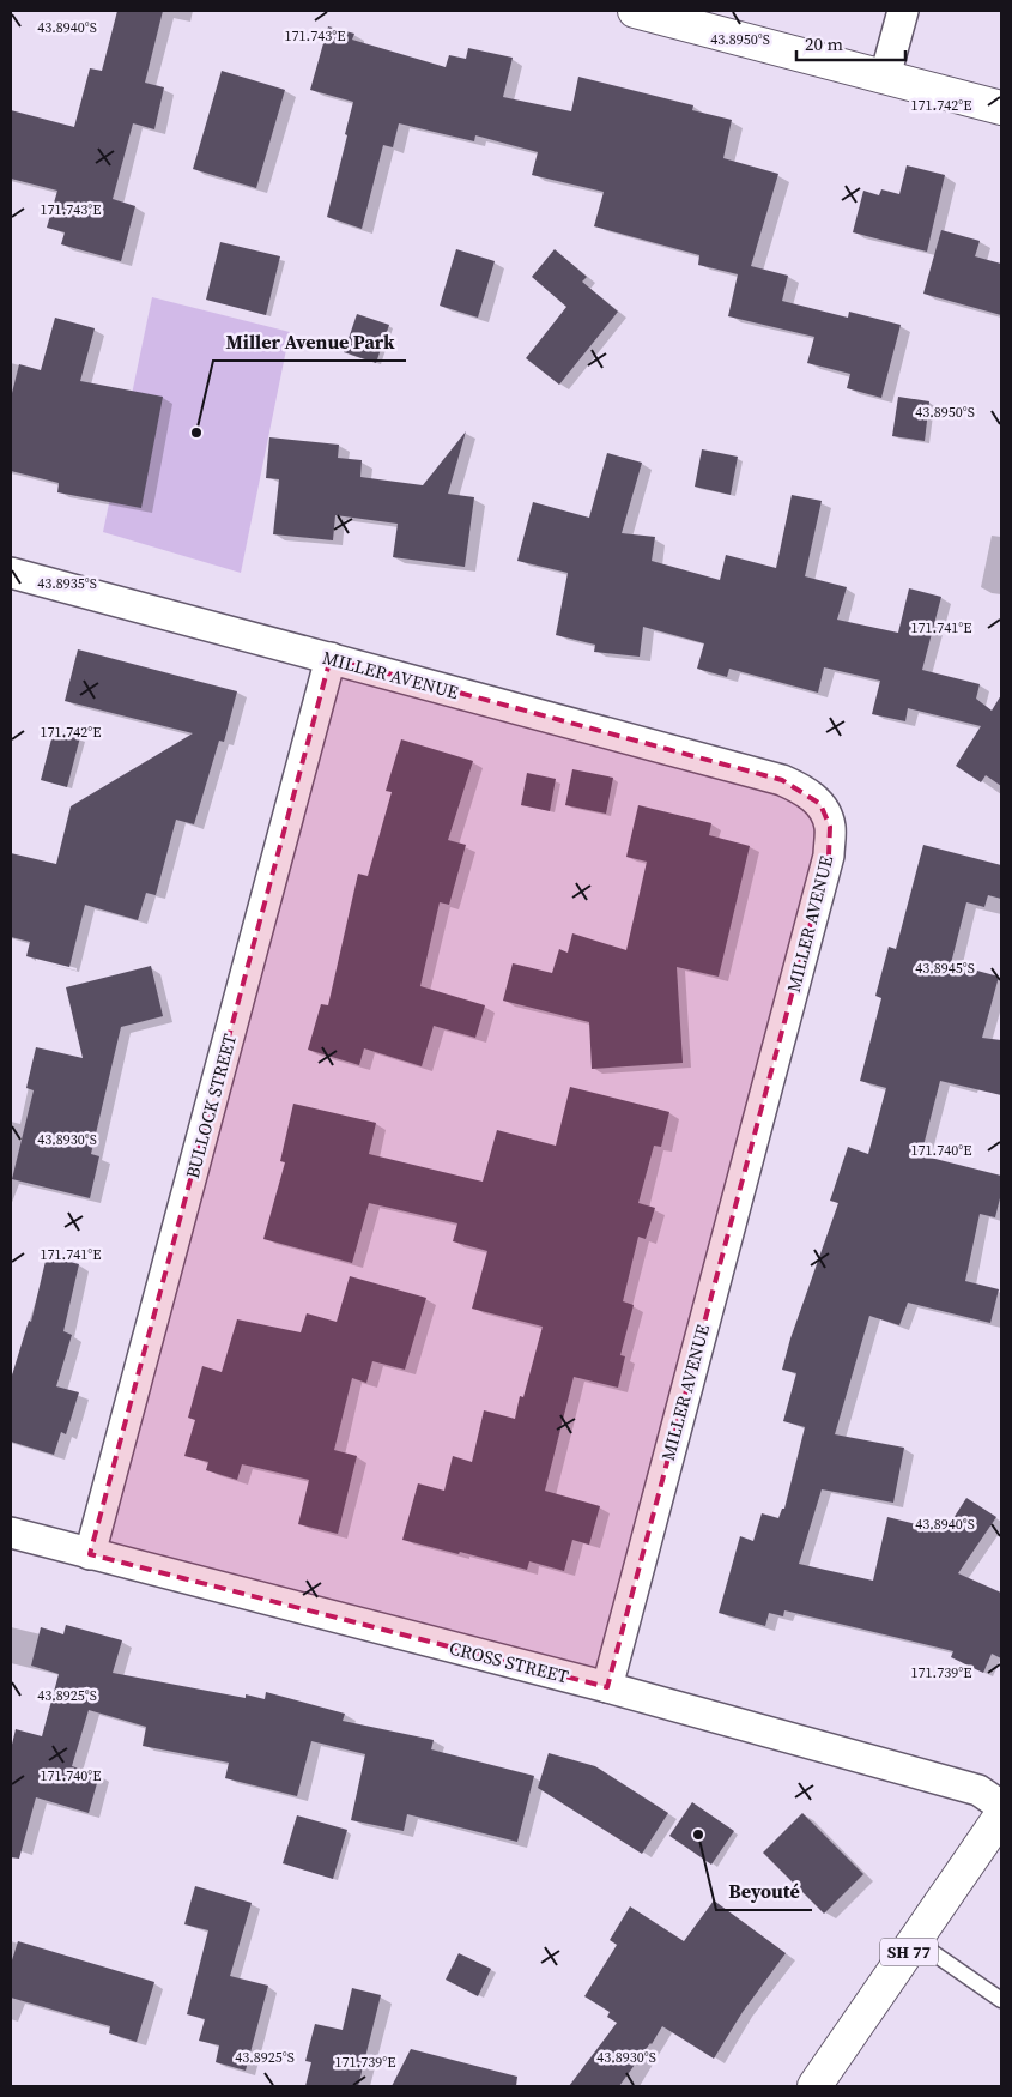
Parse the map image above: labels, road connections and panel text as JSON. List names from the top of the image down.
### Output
{
  "streets": {
    "street": [
      "MILLER AVENUE",
      "BULLOCK STREET",
      "CROSS STREET",
      "SH 77"
    ]
  },
  "crossings": [
    ["MILLER AVENUE", "BULLOCK STREET"],
    ["MILLER AVENUE", "CROSS STREET"],
    ["BULLOCK STREET", "CROSS STREET"]
  ],
  "places": ["Miller Avenue Park", "Beyouté"],
  "scale_bar": "20 m",
  "coordinates": [
    "43.8940°S",
    "171.743°E",
    "43.8950°S",
    "171.742°E",
    "43.8935°S",
    "171.741°E",
    "43.8945°S",
    "43.8930°S",
    "171.740°E",
    "171.739°E",
    "43.8925°S"
  ]
}
